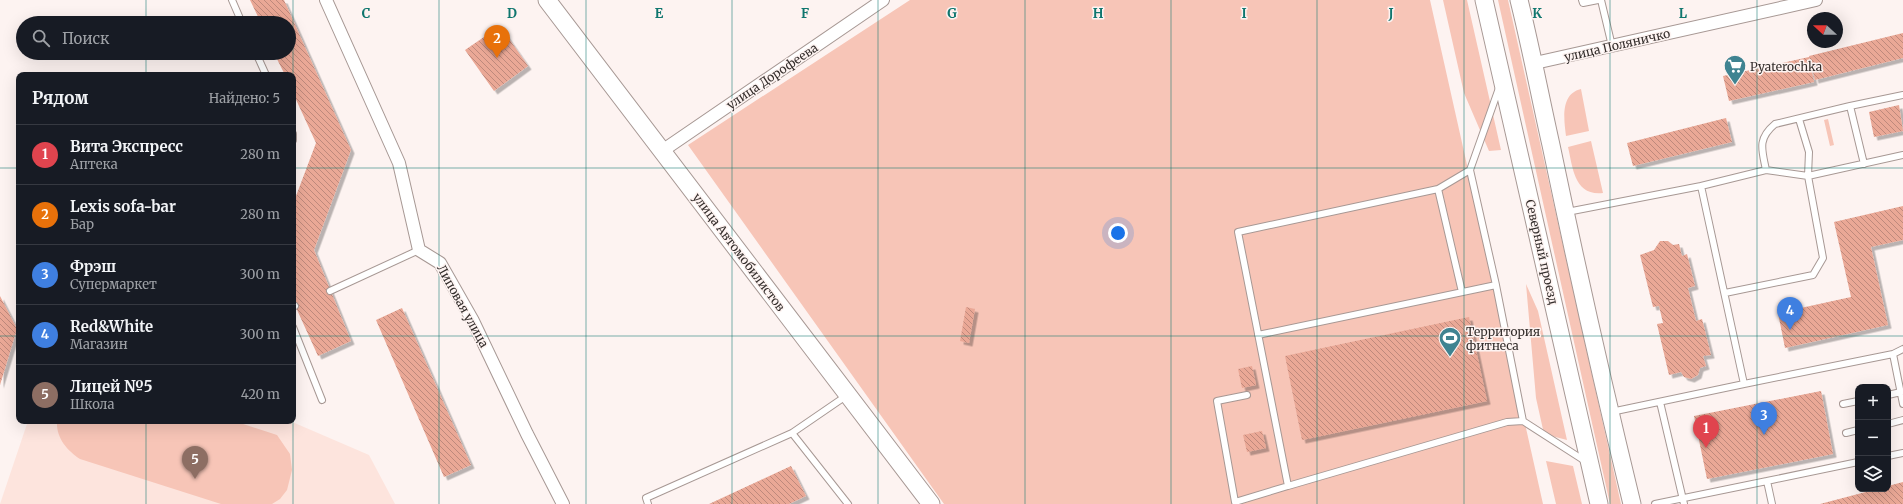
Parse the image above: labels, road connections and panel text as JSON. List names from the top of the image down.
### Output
{
  "streets": {
    "main road": ["улица Автомобилистов", "Северный проезд"],
    "street": ["улица Поляничко", "улица Дорофеева", "Липовая улица"]
  },
  "crossings": [
    ["улица Дорофеева", "улица Автомобилистов"]
  ],
  "places": {
    "supermarket": ["Pyaterochka"],
    "sports": ["Территория фитнеса"]
  },
  "north": "left",
  "page": {
    "search": "Поиск",
    "pins": [
      "2",
      "4",
      "3",
      "1",
      "5"
    ],
    "heading": ["Рядом", "Найдено: 5"],
    "list": [
      {
        "mark": "1",
        "name": "Вита Экспресс",
        "note": "Аптека",
        "value": "280 m"
      },
      {
        "mark": "2",
        "name": "Lexis sofa-bar",
        "note": "Бар",
        "value": "280 m"
      },
      {
        "mark": "3",
        "name": "Фрэш",
        "note": "Супермаркет",
        "value": "300 m"
      },
      {
        "mark": "4",
        "name": "Red&White",
        "note": "Магазин",
        "value": "300 m"
      },
      {
        "mark": "5",
        "name": "Лицей №5",
        "note": "Школа",
        "value": "420 m"
      }
    ],
    "map_buttons": ["+", "−"]
  },
  "grid": {
    "columns": [
      "C",
      "D",
      "E",
      "F",
      "G",
      "H",
      "I",
      "J",
      "K",
      "L"
    ]
  }
}
